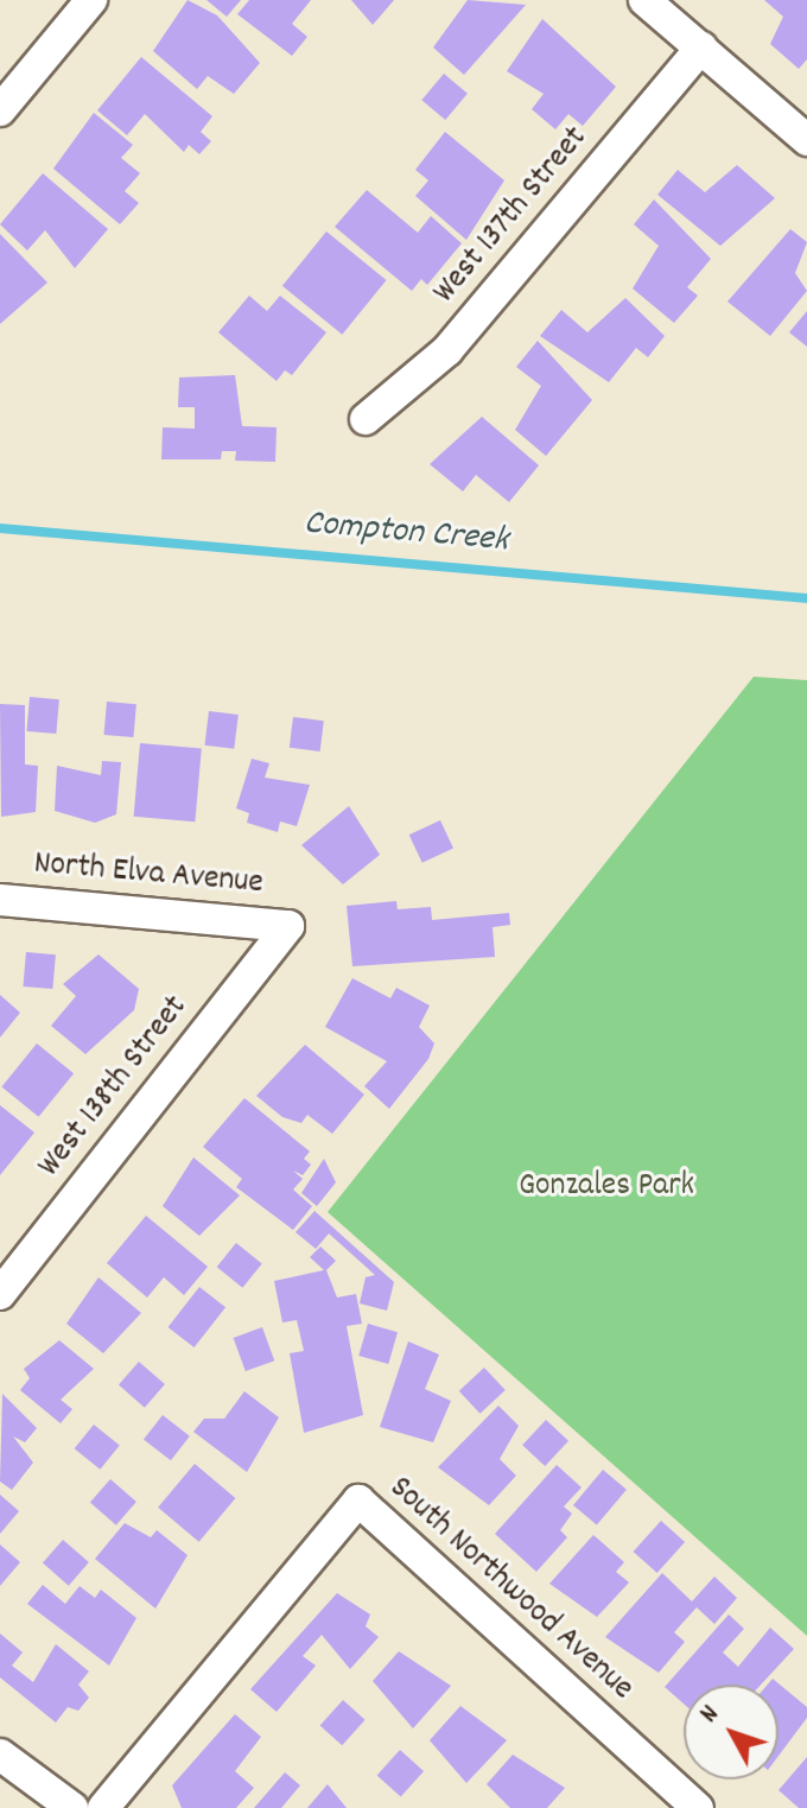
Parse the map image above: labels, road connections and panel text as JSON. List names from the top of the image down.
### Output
{
  "streets": {
    "street": [
      "West 137th Street",
      "North Elva Avenue",
      "West 138th Street",
      "South Northwood Avenue"
    ]
  },
  "crossings": [
    ["North Elva Avenue", "West 138th Street"]
  ],
  "water": ["Compton Creek"],
  "parks": ["Gonzales Park"],
  "north": "top left"
}
